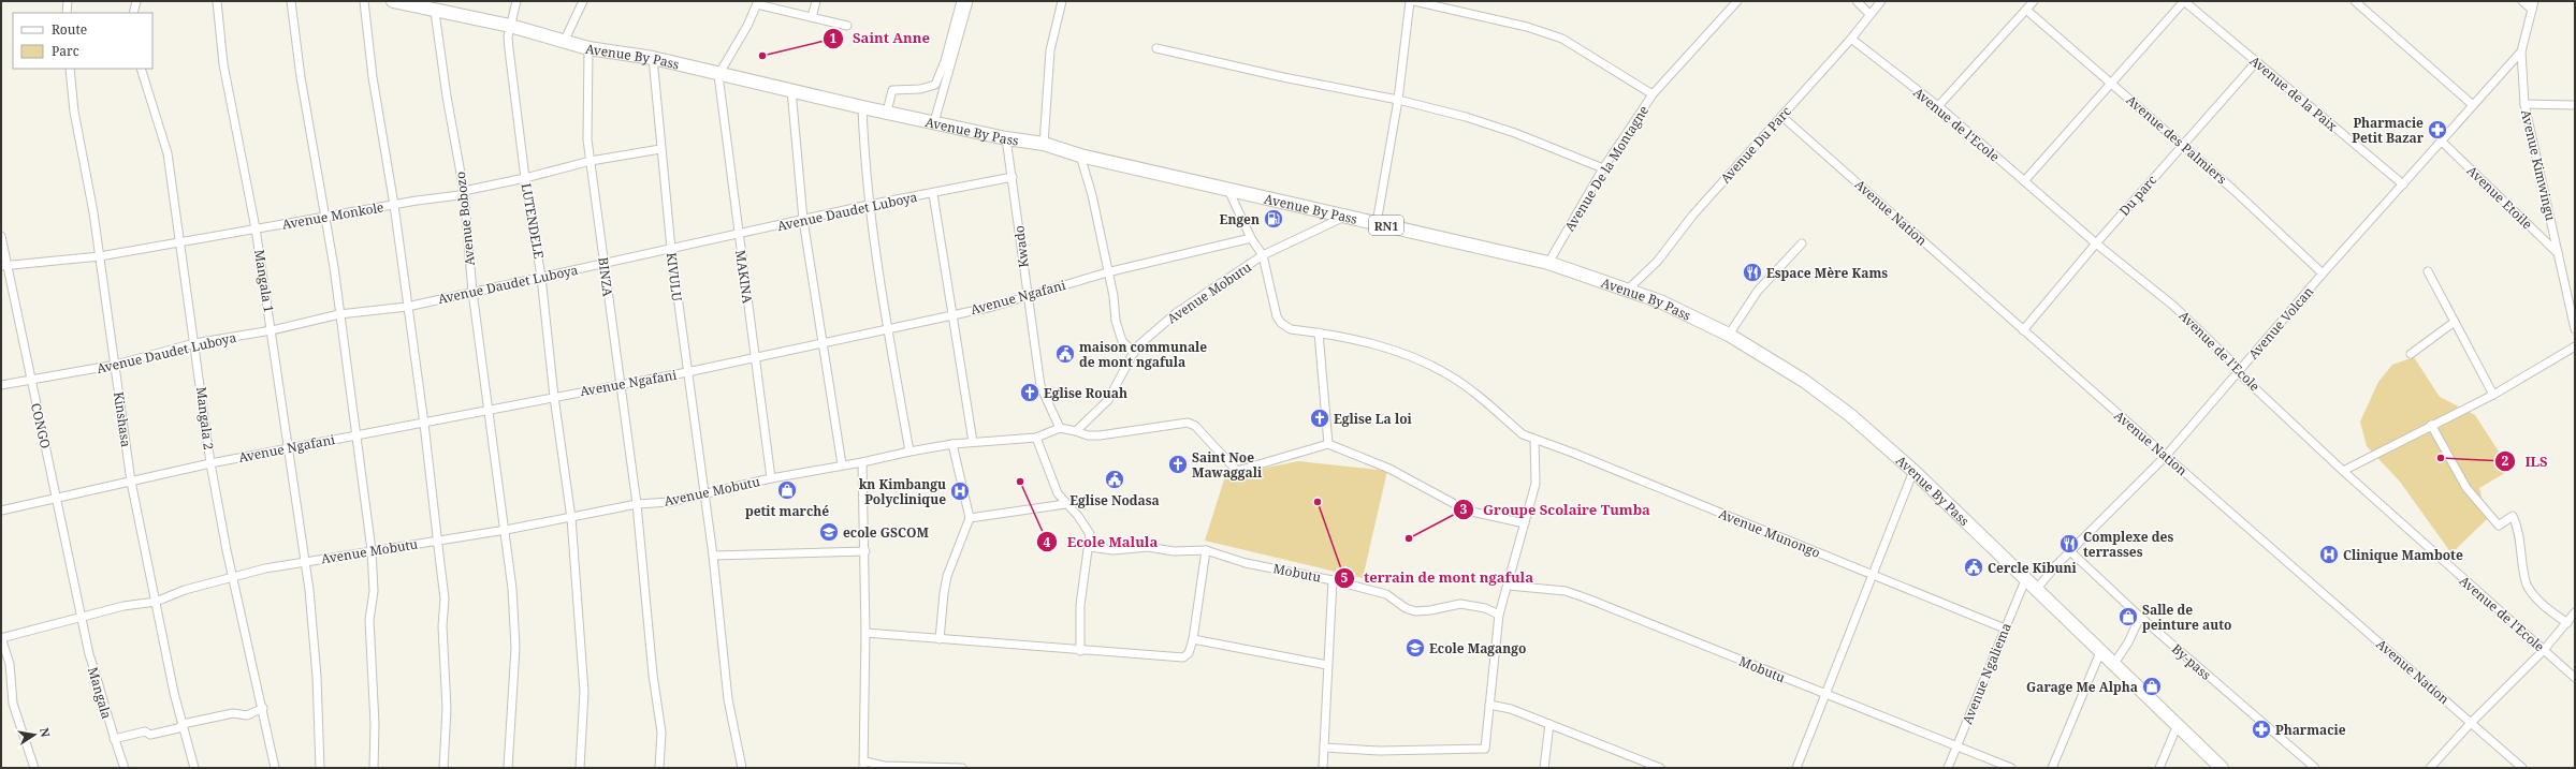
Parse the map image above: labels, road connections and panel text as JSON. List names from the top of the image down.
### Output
{
  "streets": {
    "highway": ["Avenue By Pass", "RN1"],
    "street": [
      "Avenue de la Paix",
      "Avenue de l'Ecole",
      "Avenue des Palmiers",
      "Avenue Du Parc",
      "Avenue Kimwingu",
      "Avenue De la Montagne",
      "Du parc",
      "Avenue Etoile",
      "Avenue Daudet Luboya",
      "Avenue Nation",
      "Avenue Monkole",
      "Avenue Bobozo",
      "LUTENDELE",
      "Kwado",
      "BINZA",
      "KIVULU",
      "MAKINA",
      "Mangala 1",
      "Avenue Mobutu",
      "Avenue Ngafani",
      "Avenue Volcan",
      "Mangala 2",
      "Kinshasa",
      "CONGO",
      "Avenue Munongo",
      "Mobutu",
      "By-pass",
      "Avenue Ngaliema",
      "Mangala"
    ]
  },
  "crossings": [
    ["Avenue By Pass", "Avenue Du Parc"],
    ["Avenue By Pass", "Avenue De la Montagne"],
    ["Avenue By Pass", "Avenue Bobozo"],
    ["Avenue By Pass", "LUTENDELE"],
    ["Avenue By Pass", "Kwado"],
    ["Avenue By Pass", "BINZA"],
    ["Avenue By Pass", "KIVULU"],
    ["Avenue By Pass", "MAKINA"],
    ["Avenue By Pass", "Avenue Mobutu"],
    ["Avenue By Pass", "Avenue Volcan"],
    ["Avenue By Pass", "Avenue Ngaliema"],
    ["Avenue de la Paix", "Du parc"],
    ["Avenue de la Paix", "Avenue Volcan"],
    ["Avenue de l'Ecole", "Avenue Du Parc"],
    ["Avenue de l'Ecole", "Du parc"],
    ["Avenue de l'Ecole", "Avenue Volcan"],
    ["Avenue des Palmiers", "Du parc"],
    ["Avenue des Palmiers", "Avenue Volcan"],
    ["Avenue Du Parc", "Avenue Nation"],
    ["Avenue Kimwingu", "Avenue Etoile"],
    ["Avenue Kimwingu", "Avenue Volcan"],
    ["Du parc", "Avenue Nation"],
    ["Avenue Etoile", "Avenue Volcan"],
    ["Avenue Daudet Luboya", "Avenue Bobozo"],
    ["Avenue Daudet Luboya", "LUTENDELE"],
    ["Avenue Daudet Luboya", "Kwado"],
    ["Avenue Daudet Luboya", "BINZA"],
    ["Avenue Daudet Luboya", "KIVULU"],
    ["Avenue Daudet Luboya", "MAKINA"],
    ["Avenue Daudet Luboya", "Mangala 1"],
    ["Avenue Daudet Luboya", "Mangala 2"],
    ["Avenue Daudet Luboya", "Kinshasa"],
    ["Avenue Daudet Luboya", "CONGO"],
    ["Avenue Nation", "Avenue Volcan"],
    ["Avenue Monkole", "Avenue Bobozo"],
    ["Avenue Monkole", "LUTENDELE"],
    ["Avenue Monkole", "BINZA"],
    ["Avenue Monkole", "KIVULU"],
    ["Avenue Monkole", "Mangala 1"],
    ["Avenue Monkole", "Mangala 2"],
    ["Avenue Monkole", "Kinshasa"],
    ["Avenue Monkole", "CONGO"],
    ["Avenue Bobozo", "Avenue Mobutu"],
    ["Avenue Bobozo", "Avenue Ngafani"],
    ["LUTENDELE", "Avenue Mobutu"],
    ["LUTENDELE", "Avenue Ngafani"],
    ["Kwado", "Avenue Mobutu"],
    ["Kwado", "Avenue Ngafani"],
    ["BINZA", "Avenue Mobutu"],
    ["BINZA", "Avenue Ngafani"],
    ["KIVULU", "Avenue Mobutu"],
    ["KIVULU", "Avenue Ngafani"],
    ["MAKINA", "Avenue Mobutu"],
    ["MAKINA", "Avenue Ngafani"],
    ["Mangala 1", "Avenue Mobutu"],
    ["Mangala 1", "Avenue Ngafani"],
    ["Avenue Mobutu", "Mangala 2"],
    ["Avenue Mobutu", "Kinshasa"],
    ["Avenue Mobutu", "CONGO"],
    ["Avenue Mobutu", "Avenue Munongo"],
    ["Avenue Mobutu", "Mangala"],
    ["Avenue Ngafani", "Mangala 2"],
    ["Avenue Ngafani", "Kinshasa"],
    ["Avenue Ngafani", "CONGO"],
    ["Avenue Volcan", "By-pass"],
    ["CONGO", "Mangala"],
    ["Avenue Munongo", "Avenue Ngaliema"],
    ["Mobutu", "Avenue Ngaliema"]
  ],
  "places": {
    "other": [
      "Saint Anne",
      "ILS",
      "Ecole Malula",
      "terrain de mont ngafula",
      "Groupe Scolaire Tumba"
    ],
    "pharmacy": ["Pharmacie Petit Bazar", "Pharmacie"],
    "fuel station": ["Engen"],
    "restaurant": ["Espace Mère Kams", "Complexe des terrasses"],
    "public building": ["maison communale de mont ngafula", "Eglise Nodasa", "Cercle Kibuni"],
    "church": ["Eglise Rouah", "Eglise La loi", "Saint Noe Mawaggali"],
    "shop": ["petit marché", "Salle de peinture auto", "Garage Me Alpha"],
    "hospital": ["kn Kimbangu Polyclinique", "Clinique Mambote"],
    "school or university": ["ecole GSCOM", "Ecole Magango"]
  },
  "legend": ["Route", "Parc"],
  "north": "right"
}
